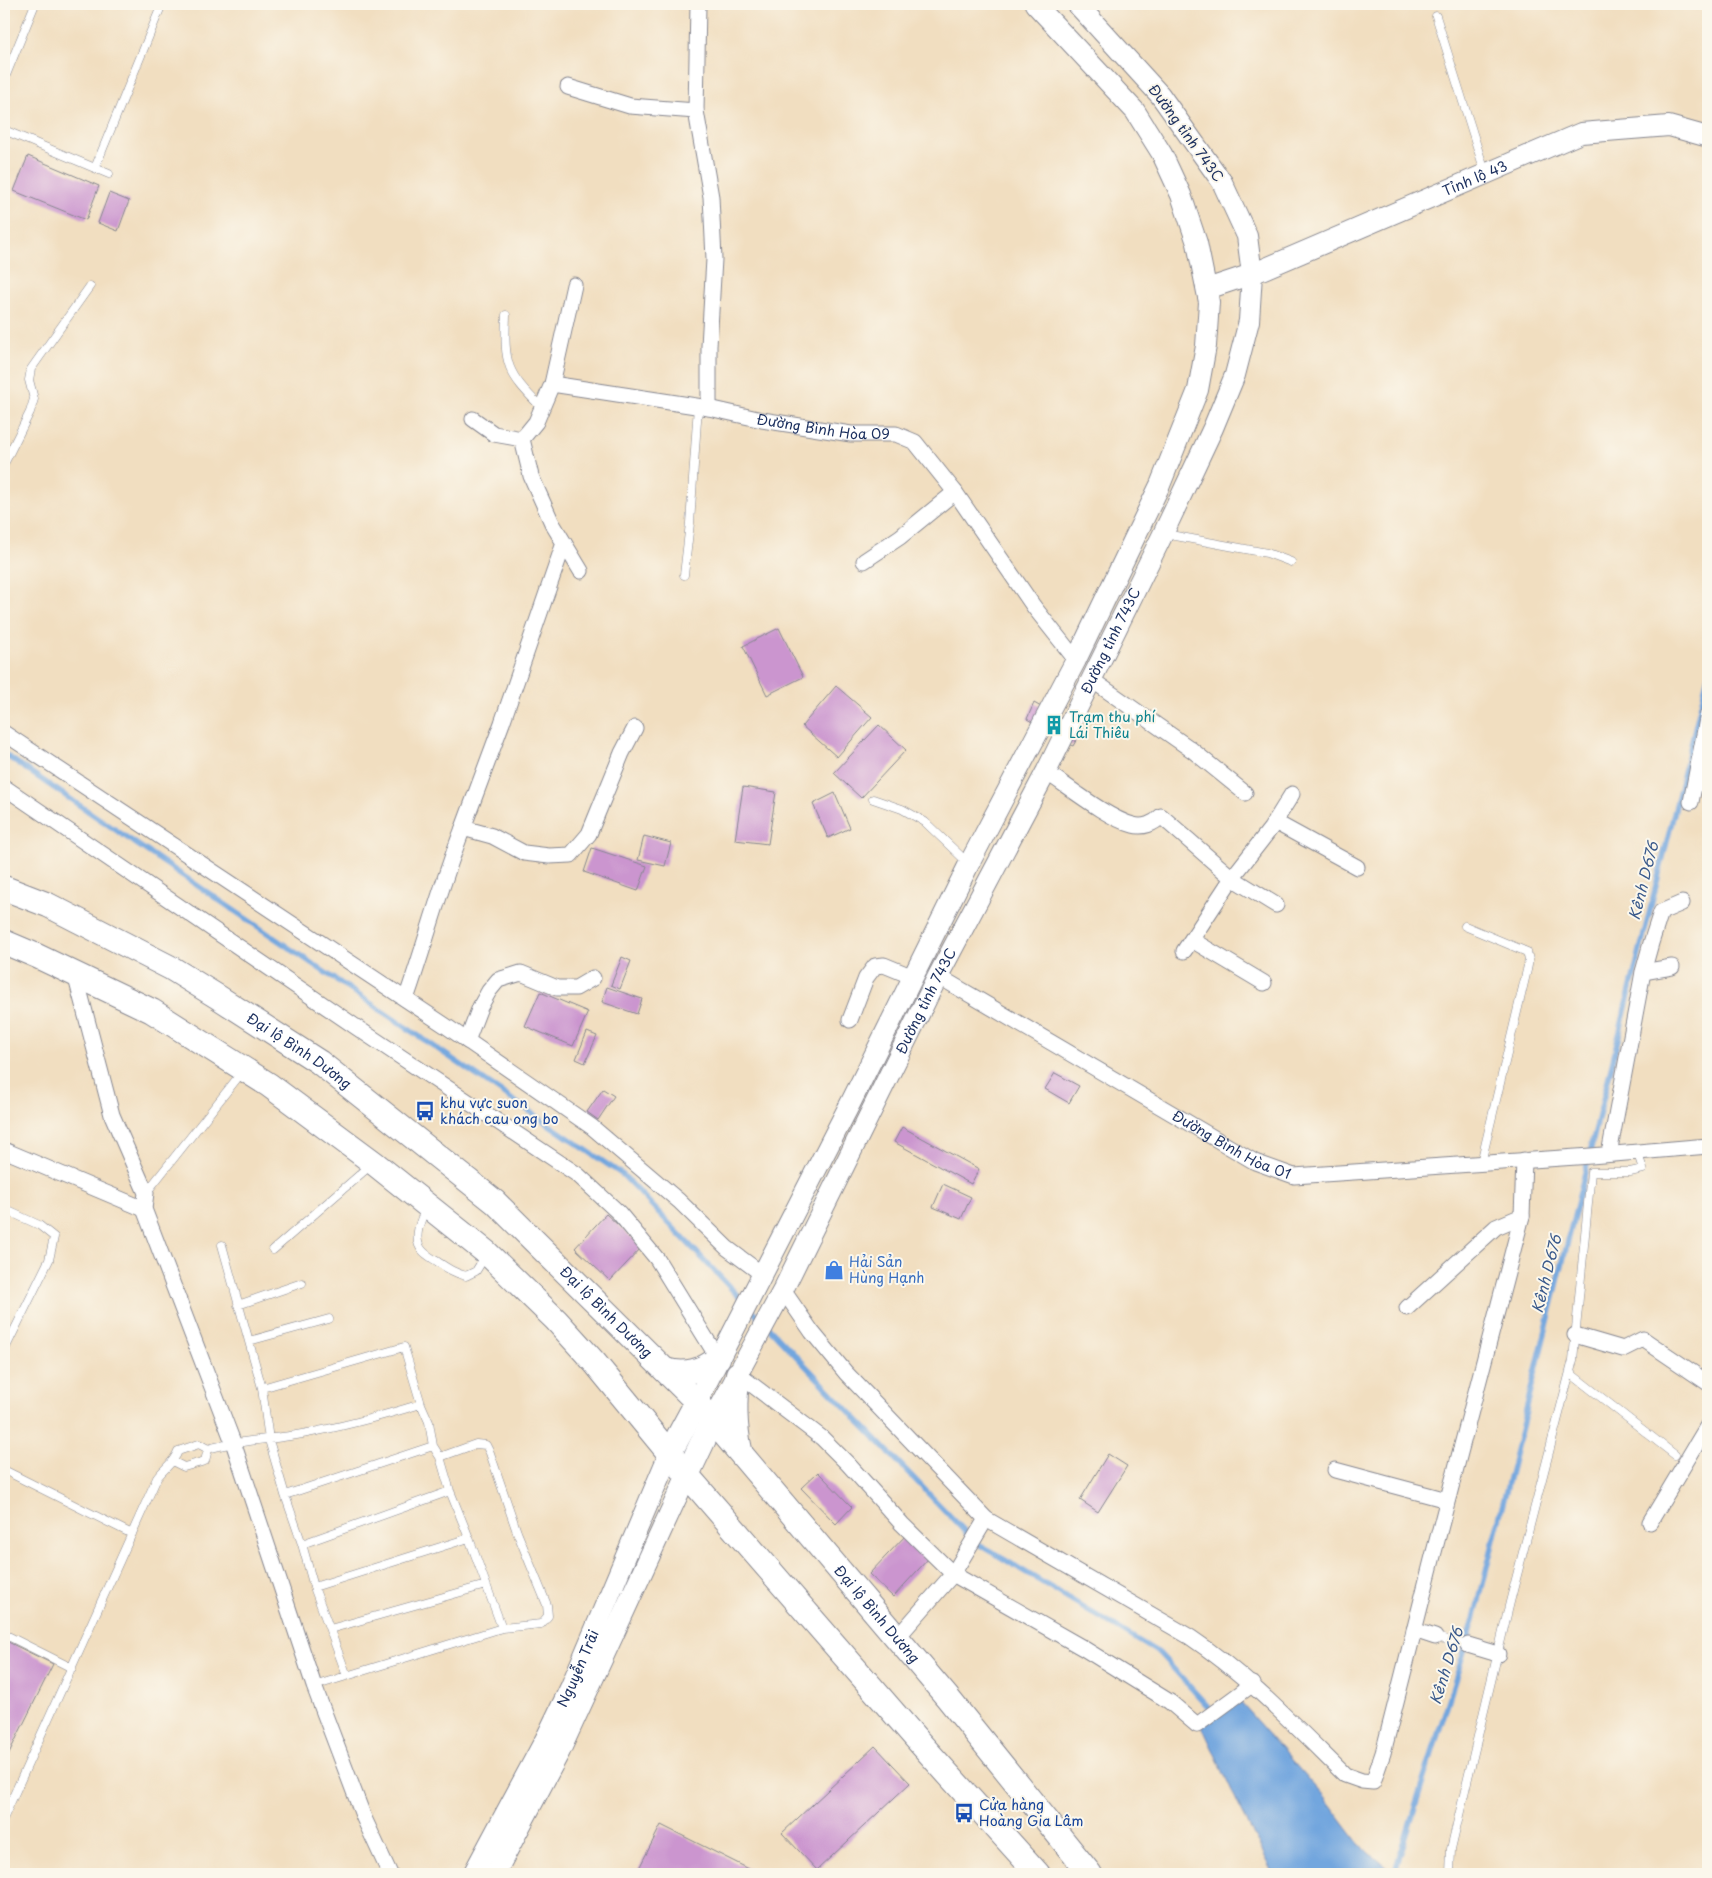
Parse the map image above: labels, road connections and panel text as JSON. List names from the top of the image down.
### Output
{
  "streets": {
    "highway": ["Đại lộ Bình Dương"],
    "main road": ["Đường tỉnh 743C", "Tỉnh lộ 43", "Nguyễn Trãi"],
    "street": ["Đường Bình Hòa 09", "Đường Bình Hòa 01"]
  },
  "crossings": [
    ["Đường tỉnh 743C", "Tỉnh lộ 43"],
    ["Đường tỉnh 743C", "Đường Bình Hòa 09"],
    ["Đường tỉnh 743C", "Đại lộ Bình Dương"],
    ["Đường tỉnh 743C", "Đường Bình Hòa 01"]
  ],
  "water": ["Kênh D676"],
  "places": {
    "building": ["Trạm thu phí Lái Thiêu"],
    "bus stop": ["khu vực suon khách cau ong bo", "Cửa hàng Hoàng Gia Lâm"],
    "shop": ["Hải Sản Hùng Hạnh"]
  }
}
